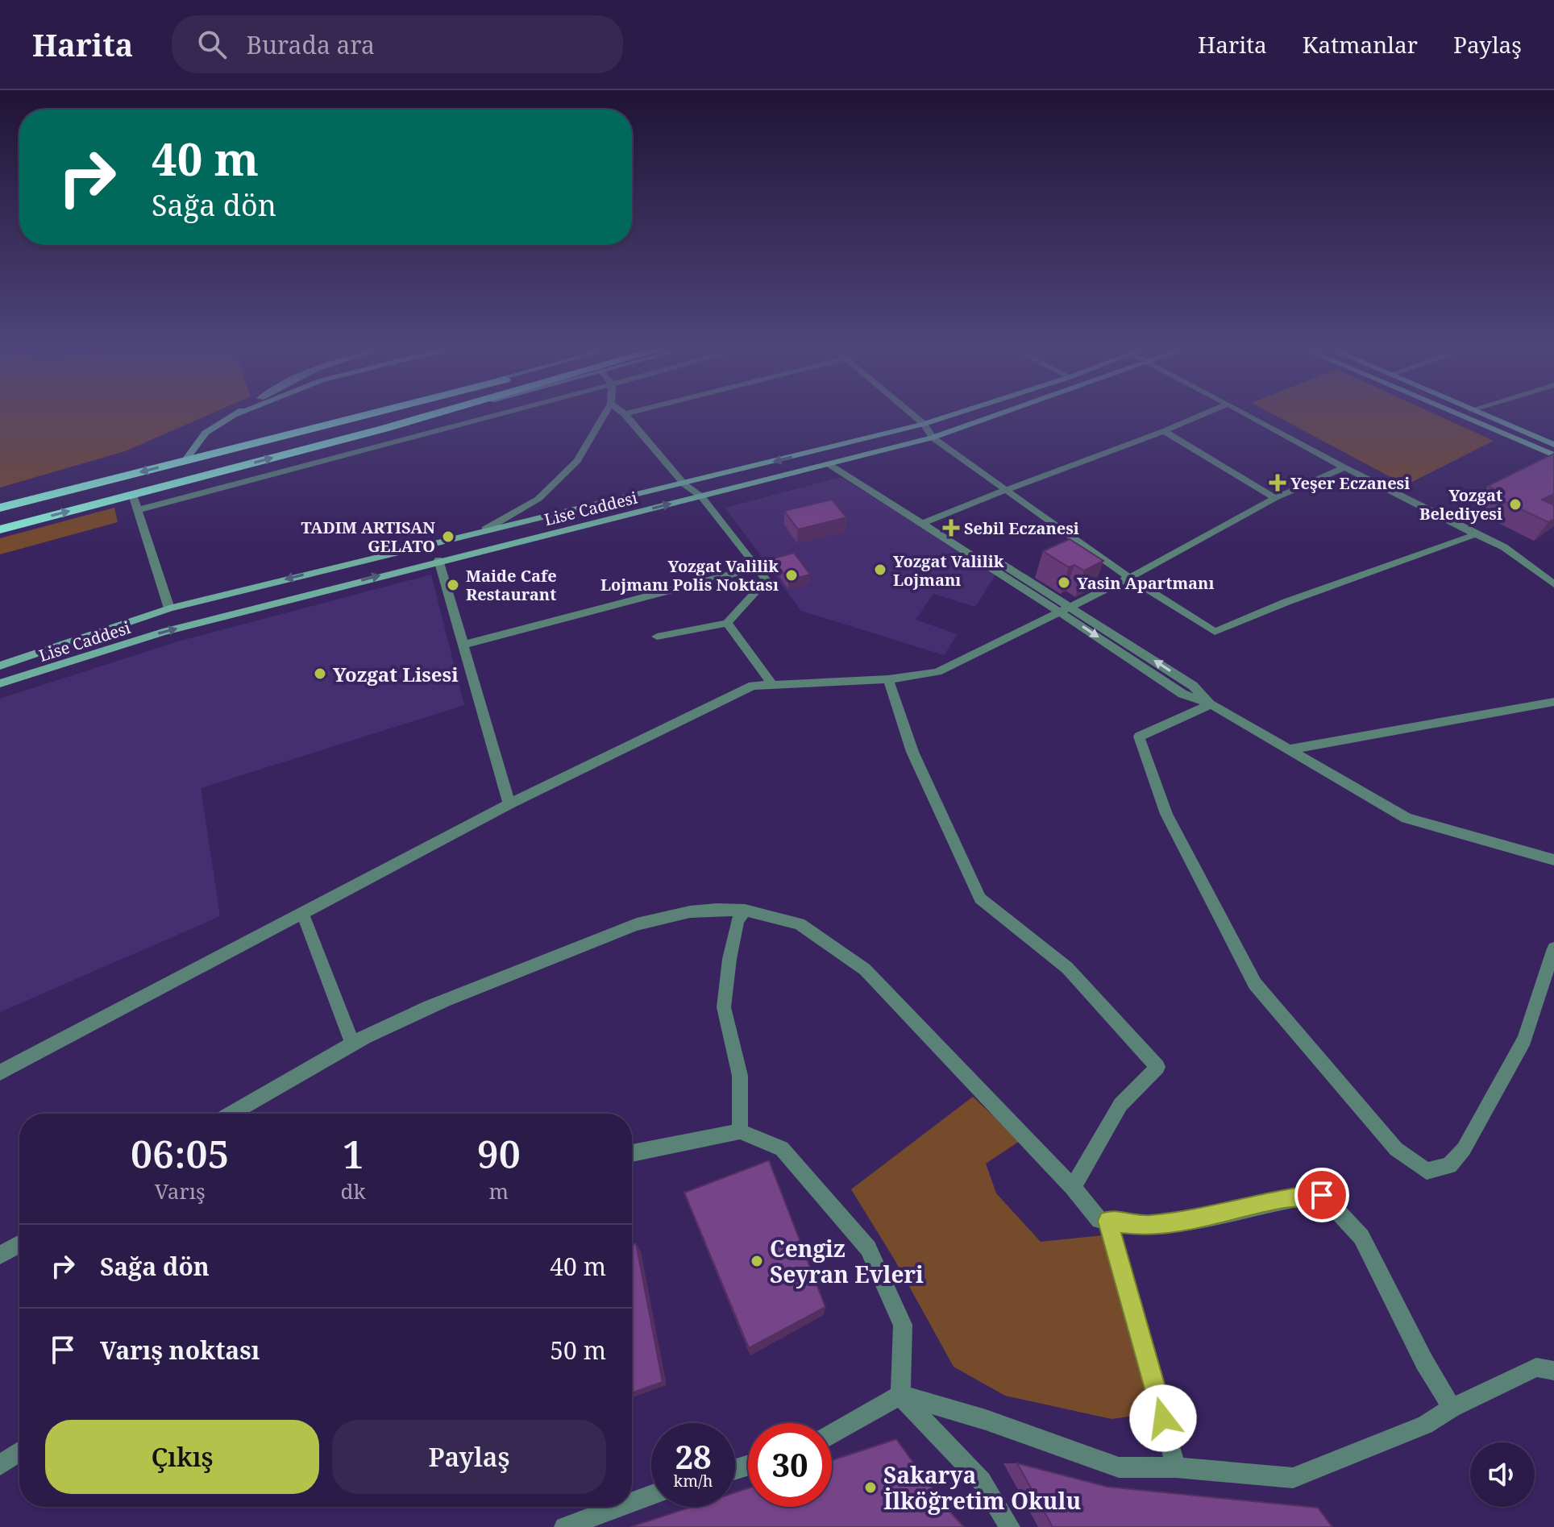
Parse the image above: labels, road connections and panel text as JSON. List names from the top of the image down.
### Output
{
  "streets": {
    "street": ["Lise Caddesi"]
  },
  "places": {
    "health": ["Yeşer Eczanesi", "Sebil Eczanesi"],
    "other": [
      "Yozgat Belediyesi",
      "TADIM ARTISAN GELATO",
      "Yozgat Valilik Lojmanı",
      "Yozgat Valilik Lojmanı Polis Noktası",
      "Yasin Apartmanı",
      "Maide Cafe Restaurant",
      "Yozgat Lisesi",
      "Cengiz Seyran Evleri",
      "Sakarya İlköğretim Okulu"
    ]
  },
  "page": {
    "header": "Harita",
    "search": "Burada ara",
    "nav": ["Harita", "Katmanlar", "Paylaş"],
    "turn": ["40 m", "Sağa dön"],
    "eta": [
      "06:05",
      "Varış",
      "1",
      "dk",
      "90",
      "m"
    ],
    "list": [
      {
        "name": "Sağa dön",
        "value": "40 m"
      },
      {
        "name": "Varış noktası",
        "value": "50 m"
      }
    ],
    "buttons": ["Çıkış", "Paylaş"],
    "speed": "28 km/h",
    "limit": "30"
  }
}
